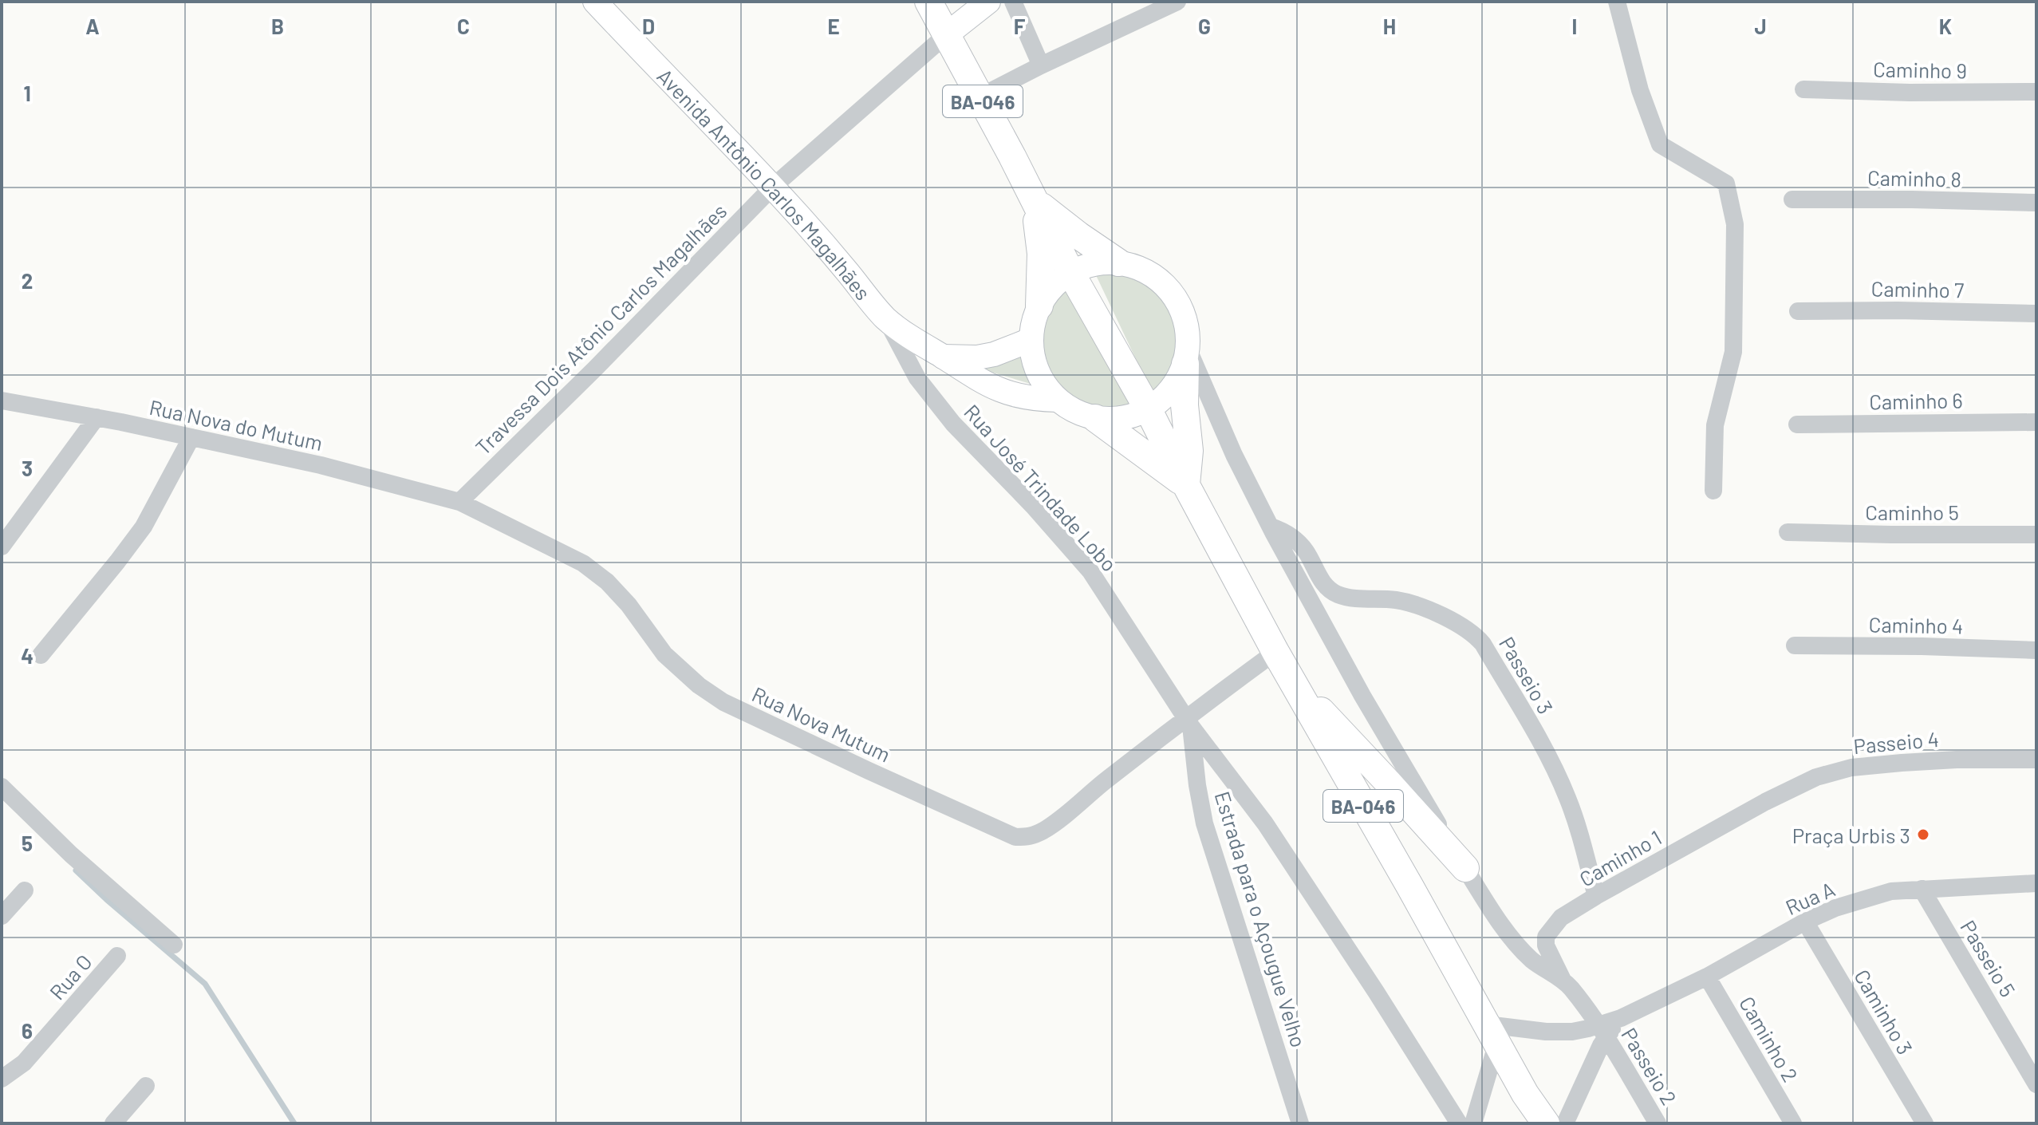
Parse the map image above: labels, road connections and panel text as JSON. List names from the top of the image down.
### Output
{
  "streets": {
    "main road": ["BA-046", "Avenida Antônio Carlos Magalhães"],
    "street": [
      "Caminho 9",
      "Caminho 8",
      "Caminho 7",
      "Travessa Dois Atônio Carlos Magalhães",
      "Caminho 6",
      "Rua Nova do Mutum",
      "Rua José Trindade Lobo",
      "Caminho 5",
      "Caminho 4",
      "Passeio 3",
      "Rua Nova Mutum",
      "Passeio 4",
      "Caminho 1",
      "Rua A",
      "Estrada para o Açougue Velho",
      "Passeio 5",
      "Rua O",
      "Caminho 3",
      "Caminho 2",
      "Passeio 2"
    ]
  },
  "crossings": [
    ["BA-046", "Travessa Dois Atônio Carlos Magalhães"],
    ["BA-046", "Rua Nova Mutum"],
    ["Avenida Antônio Carlos Magalhães", "Travessa Dois Atônio Carlos Magalhães"],
    ["Avenida Antônio Carlos Magalhães", "Rua José Trindade Lobo"],
    ["Travessa Dois Atônio Carlos Magalhães", "Rua Nova do Mutum"],
    ["Travessa Dois Atônio Carlos Magalhães", "Rua Nova Mutum"],
    ["Rua Nova do Mutum", "Rua Nova Mutum"],
    ["Rua José Trindade Lobo", "Rua Nova Mutum"],
    ["Rua José Trindade Lobo", "Estrada para o Açougue Velho"],
    ["Passeio 3", "Caminho 1"],
    ["Rua Nova Mutum", "Estrada para o Açougue Velho"],
    ["Passeio 4", "Caminho 1"],
    ["Caminho 1", "Passeio 2"],
    ["Rua A", "Passeio 5"],
    ["Rua A", "Caminho 3"],
    ["Rua A", "Caminho 2"],
    ["Rua A", "Passeio 2"]
  ],
  "places": ["Praça Urbis 3"],
  "grid": {
    "columns": [
      "A",
      "B",
      "C",
      "D",
      "E",
      "F",
      "G",
      "H",
      "I",
      "J",
      "K"
    ],
    "rows": [
      "1",
      "2",
      "3",
      "4",
      "5",
      "6"
    ]
  }
}
